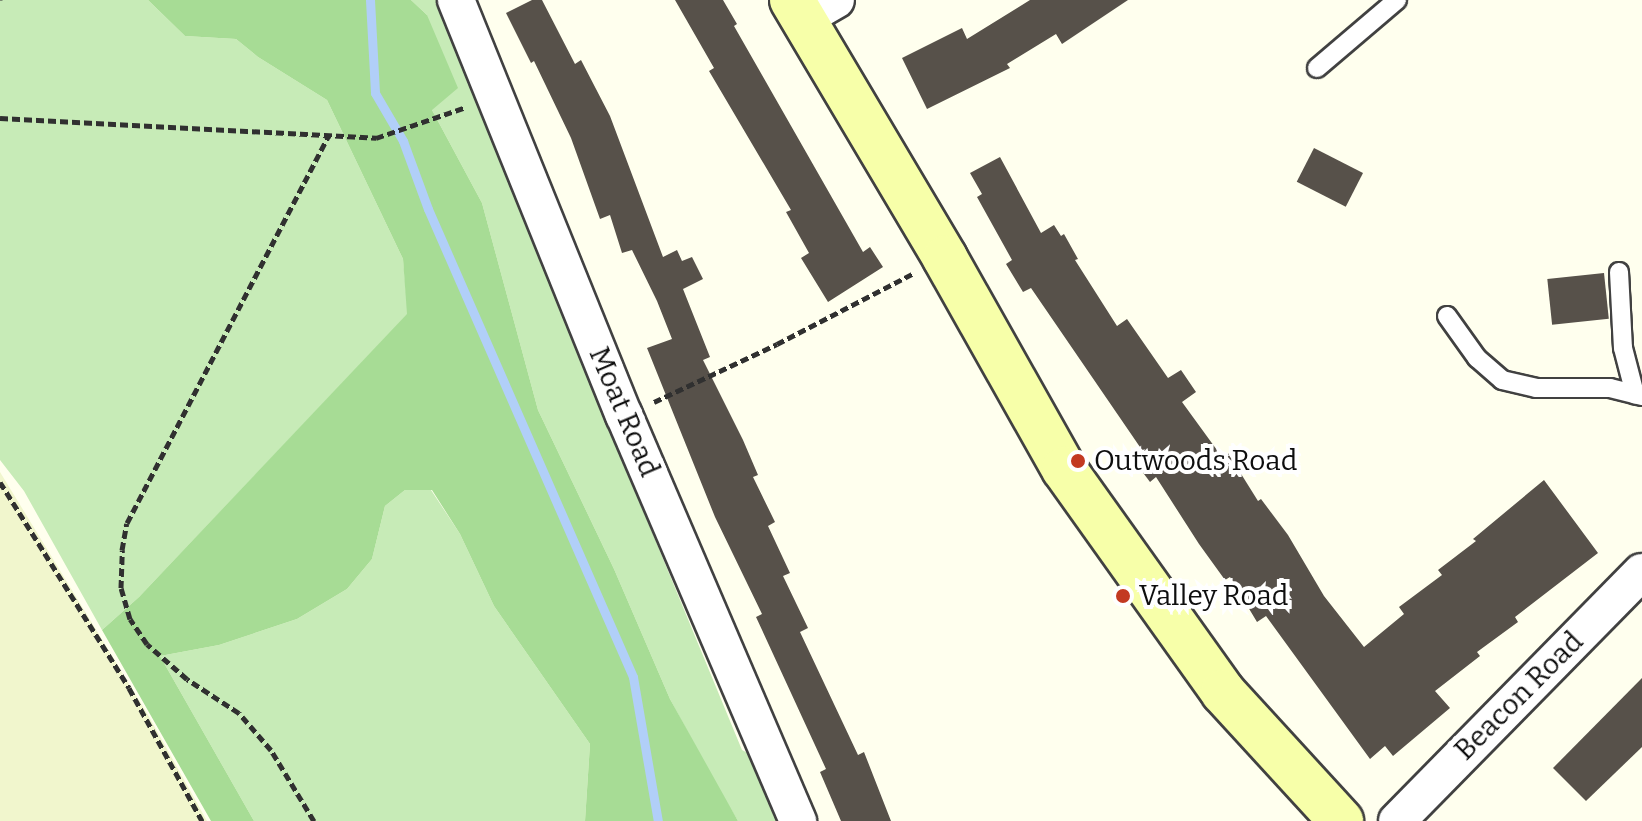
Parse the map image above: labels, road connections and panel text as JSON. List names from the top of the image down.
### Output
{
  "streets": {
    "street": ["Moat Road", "Beacon Road"]
  },
  "places": ["Outwoods Road", "Valley Road"]
}
